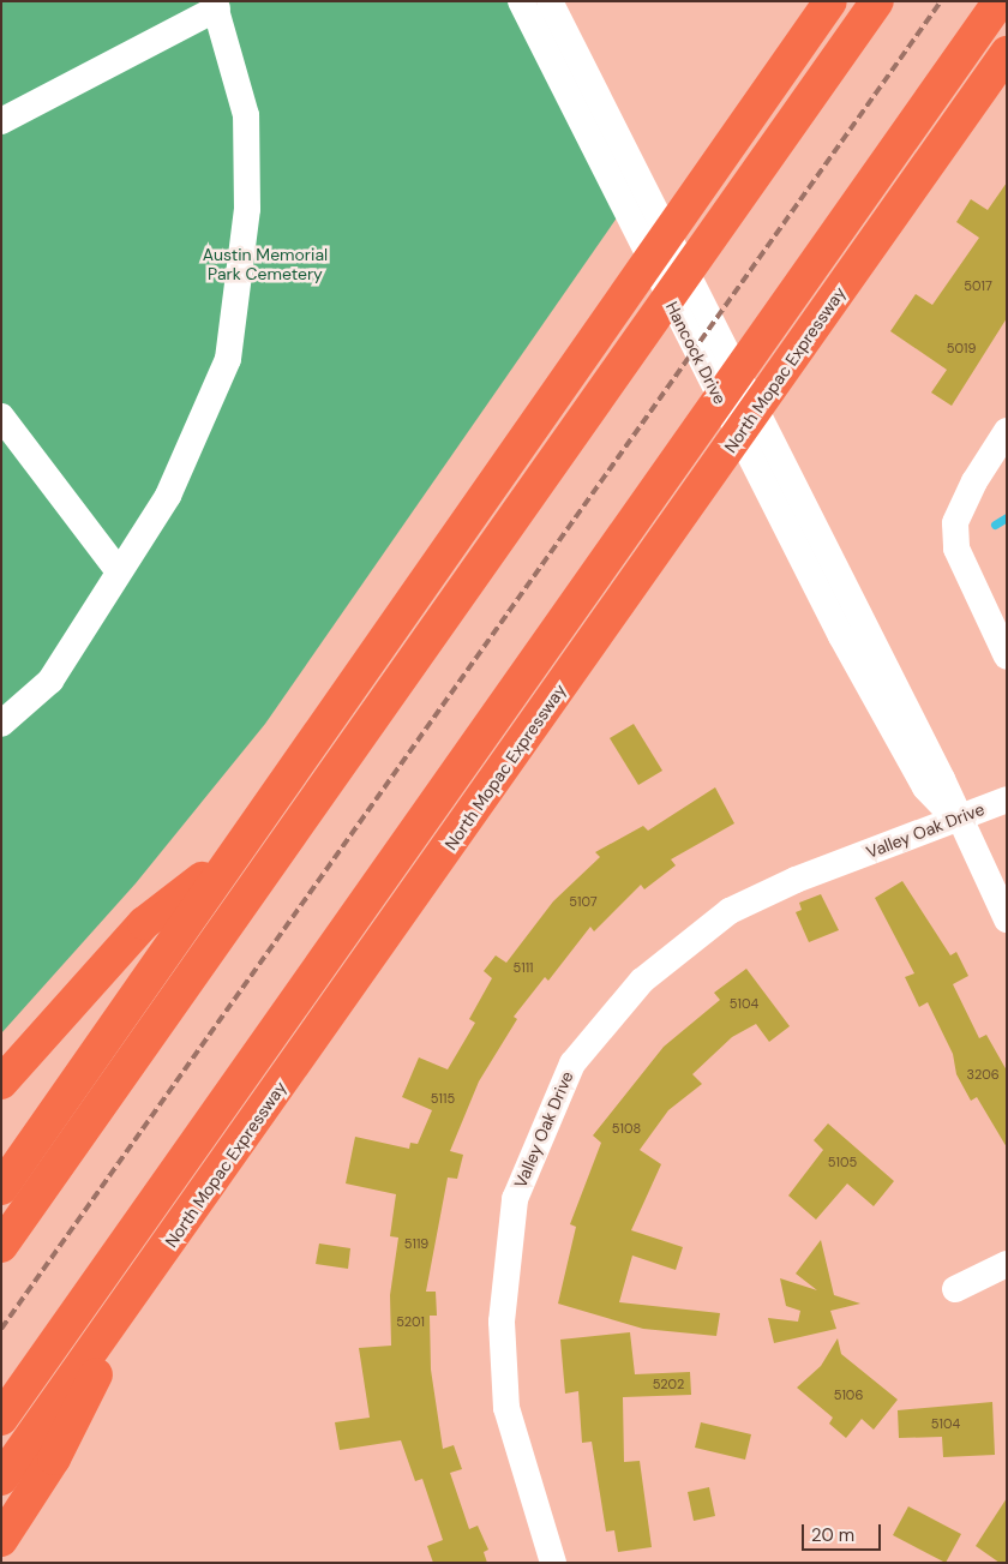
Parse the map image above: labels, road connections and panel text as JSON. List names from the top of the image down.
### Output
{
  "streets": {
    "highway": ["North Mopac Expressway"],
    "street": ["Hancock Drive", "Valley Oak Drive"]
  },
  "crossings": [
    ["Hancock Drive", "Valley Oak Drive"]
  ],
  "parks": ["Austin Memorial Park Cemetery"],
  "house_numbers": [
    "5017",
    "5019",
    "5107",
    "5111",
    "5104",
    "3206",
    "5115",
    "5108",
    "5105",
    "5119",
    "5201",
    "5202",
    "5106",
    "5104"
  ],
  "scale_bar": "20 m"
}
